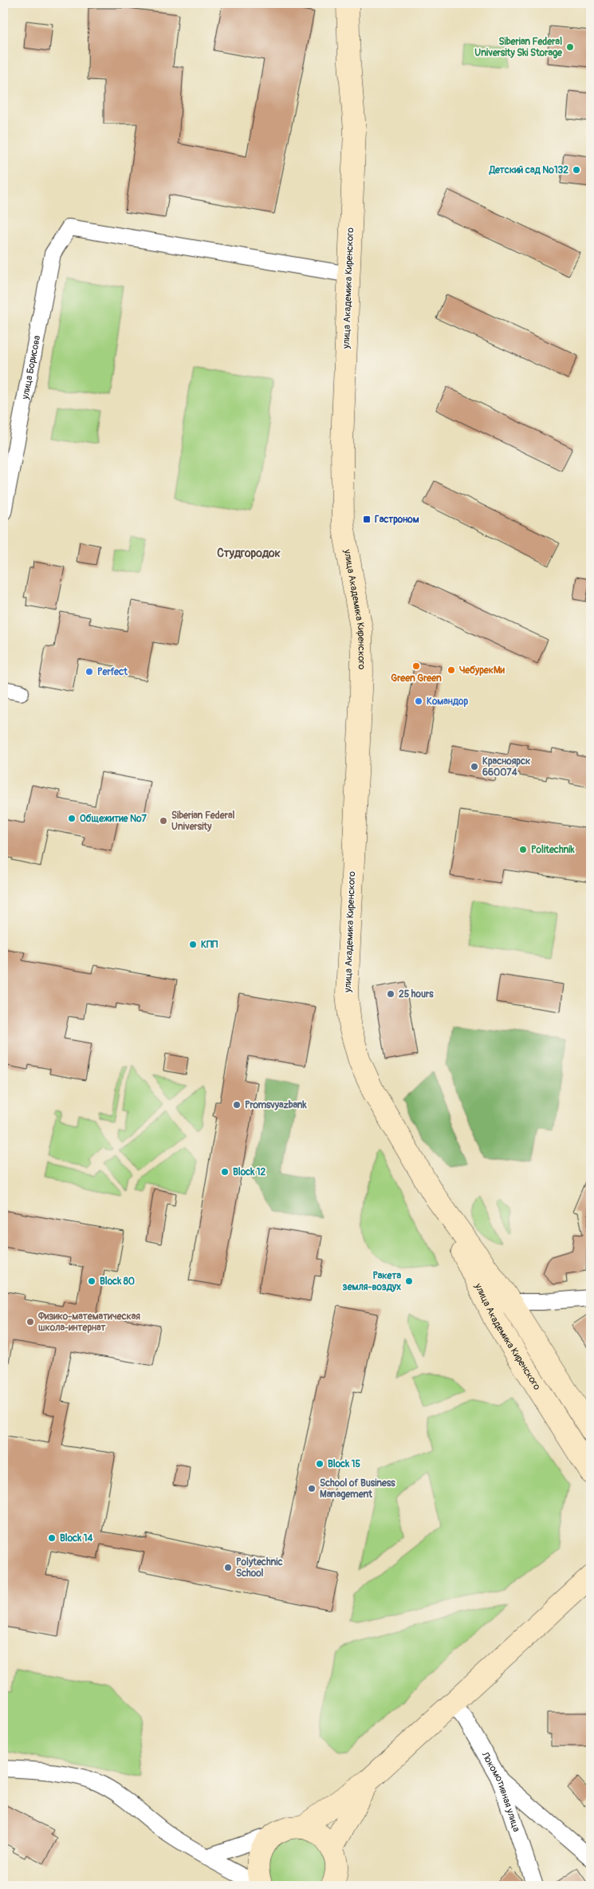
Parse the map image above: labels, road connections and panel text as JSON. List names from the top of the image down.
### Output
{
  "streets": {
    "main road": ["улица Академика Киренского"],
    "street": ["улица Борисова", "Локомотивная улица"]
  },
  "crossings": [
    ["улица Академика Киренского", "улица Борисова"]
  ],
  "districts": ["Студгородок"],
  "places": {
    "other": [
      "Siberian Federal University Ski Storage",
      "Детский сад №132",
      "Green Green",
      "ЧебурекМи",
      "Perfect",
      "Командор",
      "Красноярск 660074",
      "Общежитие №7",
      "Siberian Federal University",
      "Politechnik",
      "КПП",
      "25 hours",
      "Promsvyazbank",
      "Block 12",
      "Block 80",
      "Ракета земля-воздух",
      "Физико-математическая школа-интернат",
      "Block 15",
      "School of Business Management",
      "Block 14",
      "Polytechnic School"
    ],
    "transit": ["Гастроном"]
  }
}
